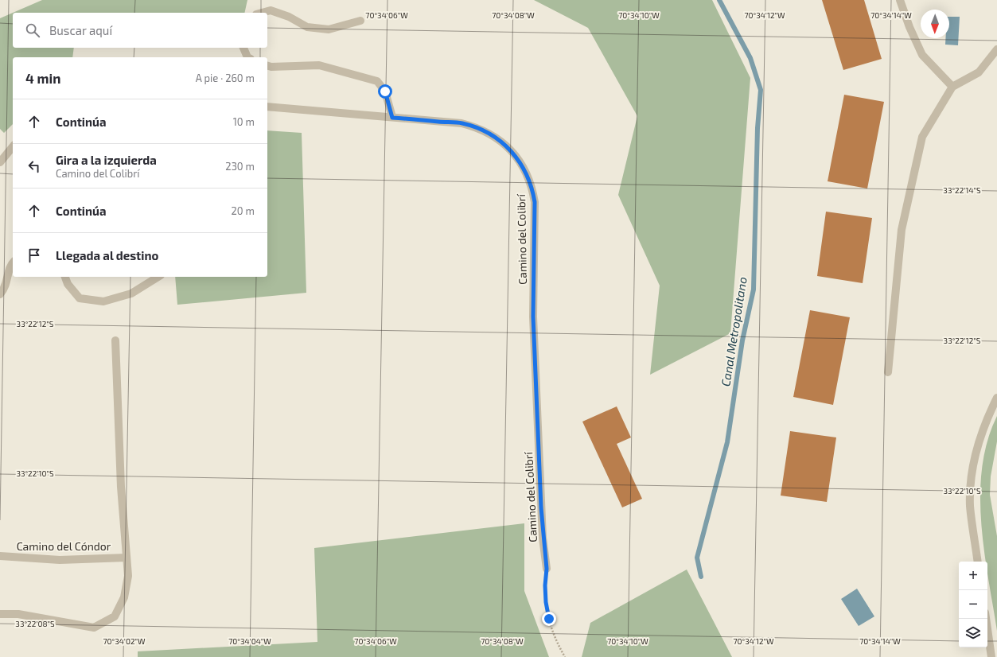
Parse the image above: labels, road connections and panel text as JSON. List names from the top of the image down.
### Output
{
  "streets": {
    "street": ["Camino del Colibrí", "Camino del Cóndor"]
  },
  "water": ["Canal Metropolitano"],
  "north": "bottom",
  "page": {
    "search": "Buscar aquí",
    "heading": ["4 min", "A pie · 260 m"],
    "list": [
      ["Continúa", "10 m"],
      ["Gira a la izquierda", "Camino del Colibrí", "230 m"],
      ["Continúa", "20 m"],
      "Llegada al destino"
    ],
    "map_buttons": ["+", "−"]
  },
  "coordinates": [
    "70°34'06\"W",
    "70°34'08\"W",
    "70°34'10\"W",
    "70°34'12\"W",
    "70°34'14\"W",
    "33°22'14\"S",
    "33°22'12\"S",
    "33°22'10\"S",
    "33°22'08\"S",
    "70°34'02\"W",
    "70°34'04\"W"
  ]
}
